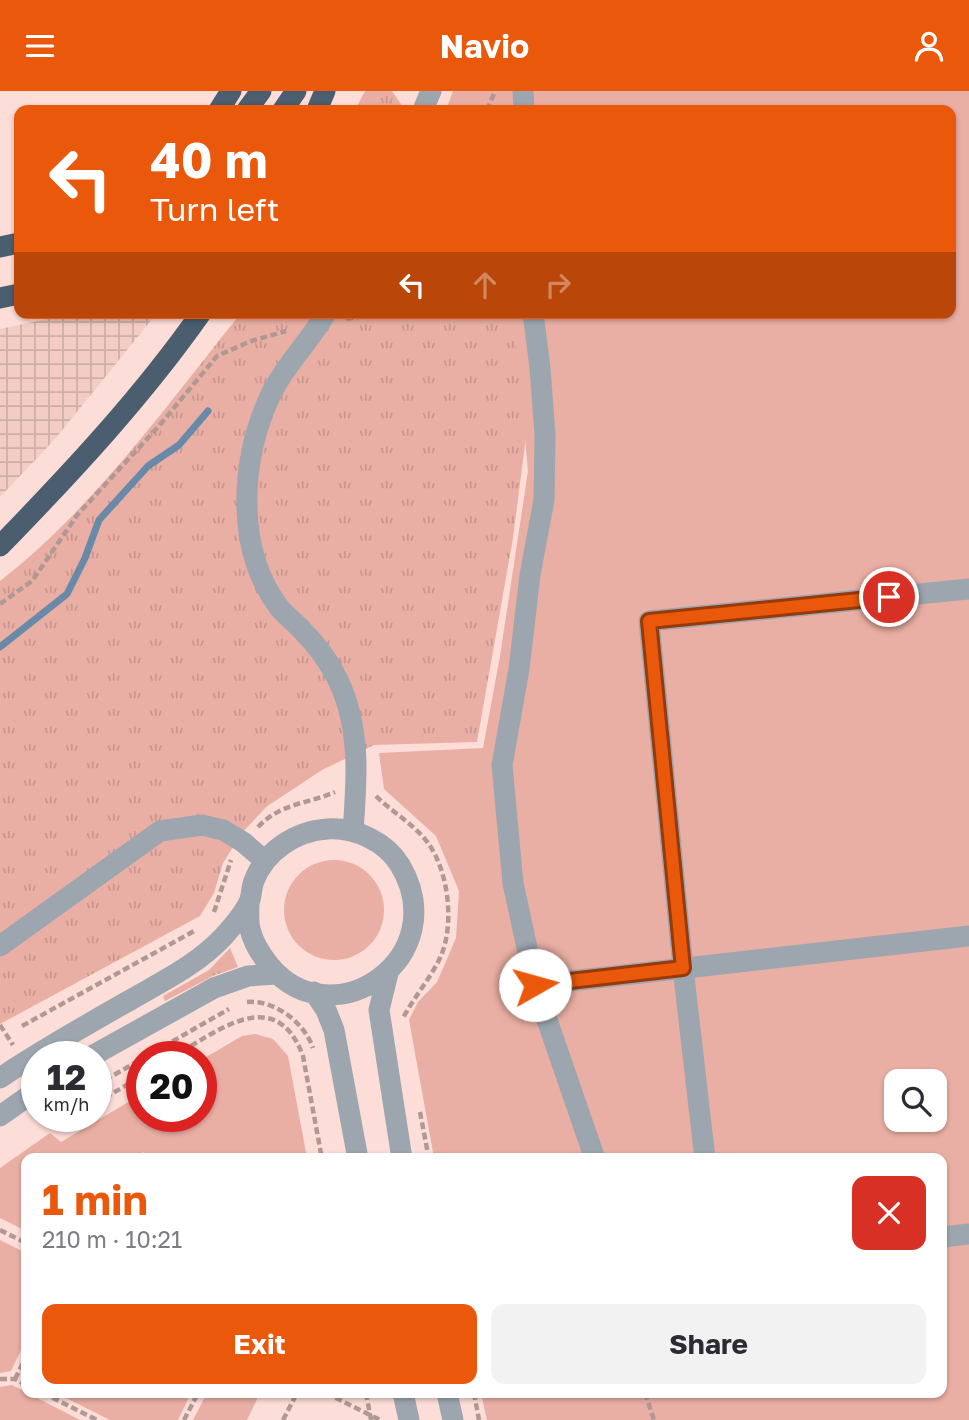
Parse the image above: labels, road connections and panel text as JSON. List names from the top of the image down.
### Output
{
  "page": {
    "header": "Navio",
    "turn": ["40 m", "Turn left"],
    "speed": "12 km/h",
    "limit": "20",
    "heading": ["1 min", "210 m · 10:21"],
    "buttons": ["Exit", "Share"]
  }
}
